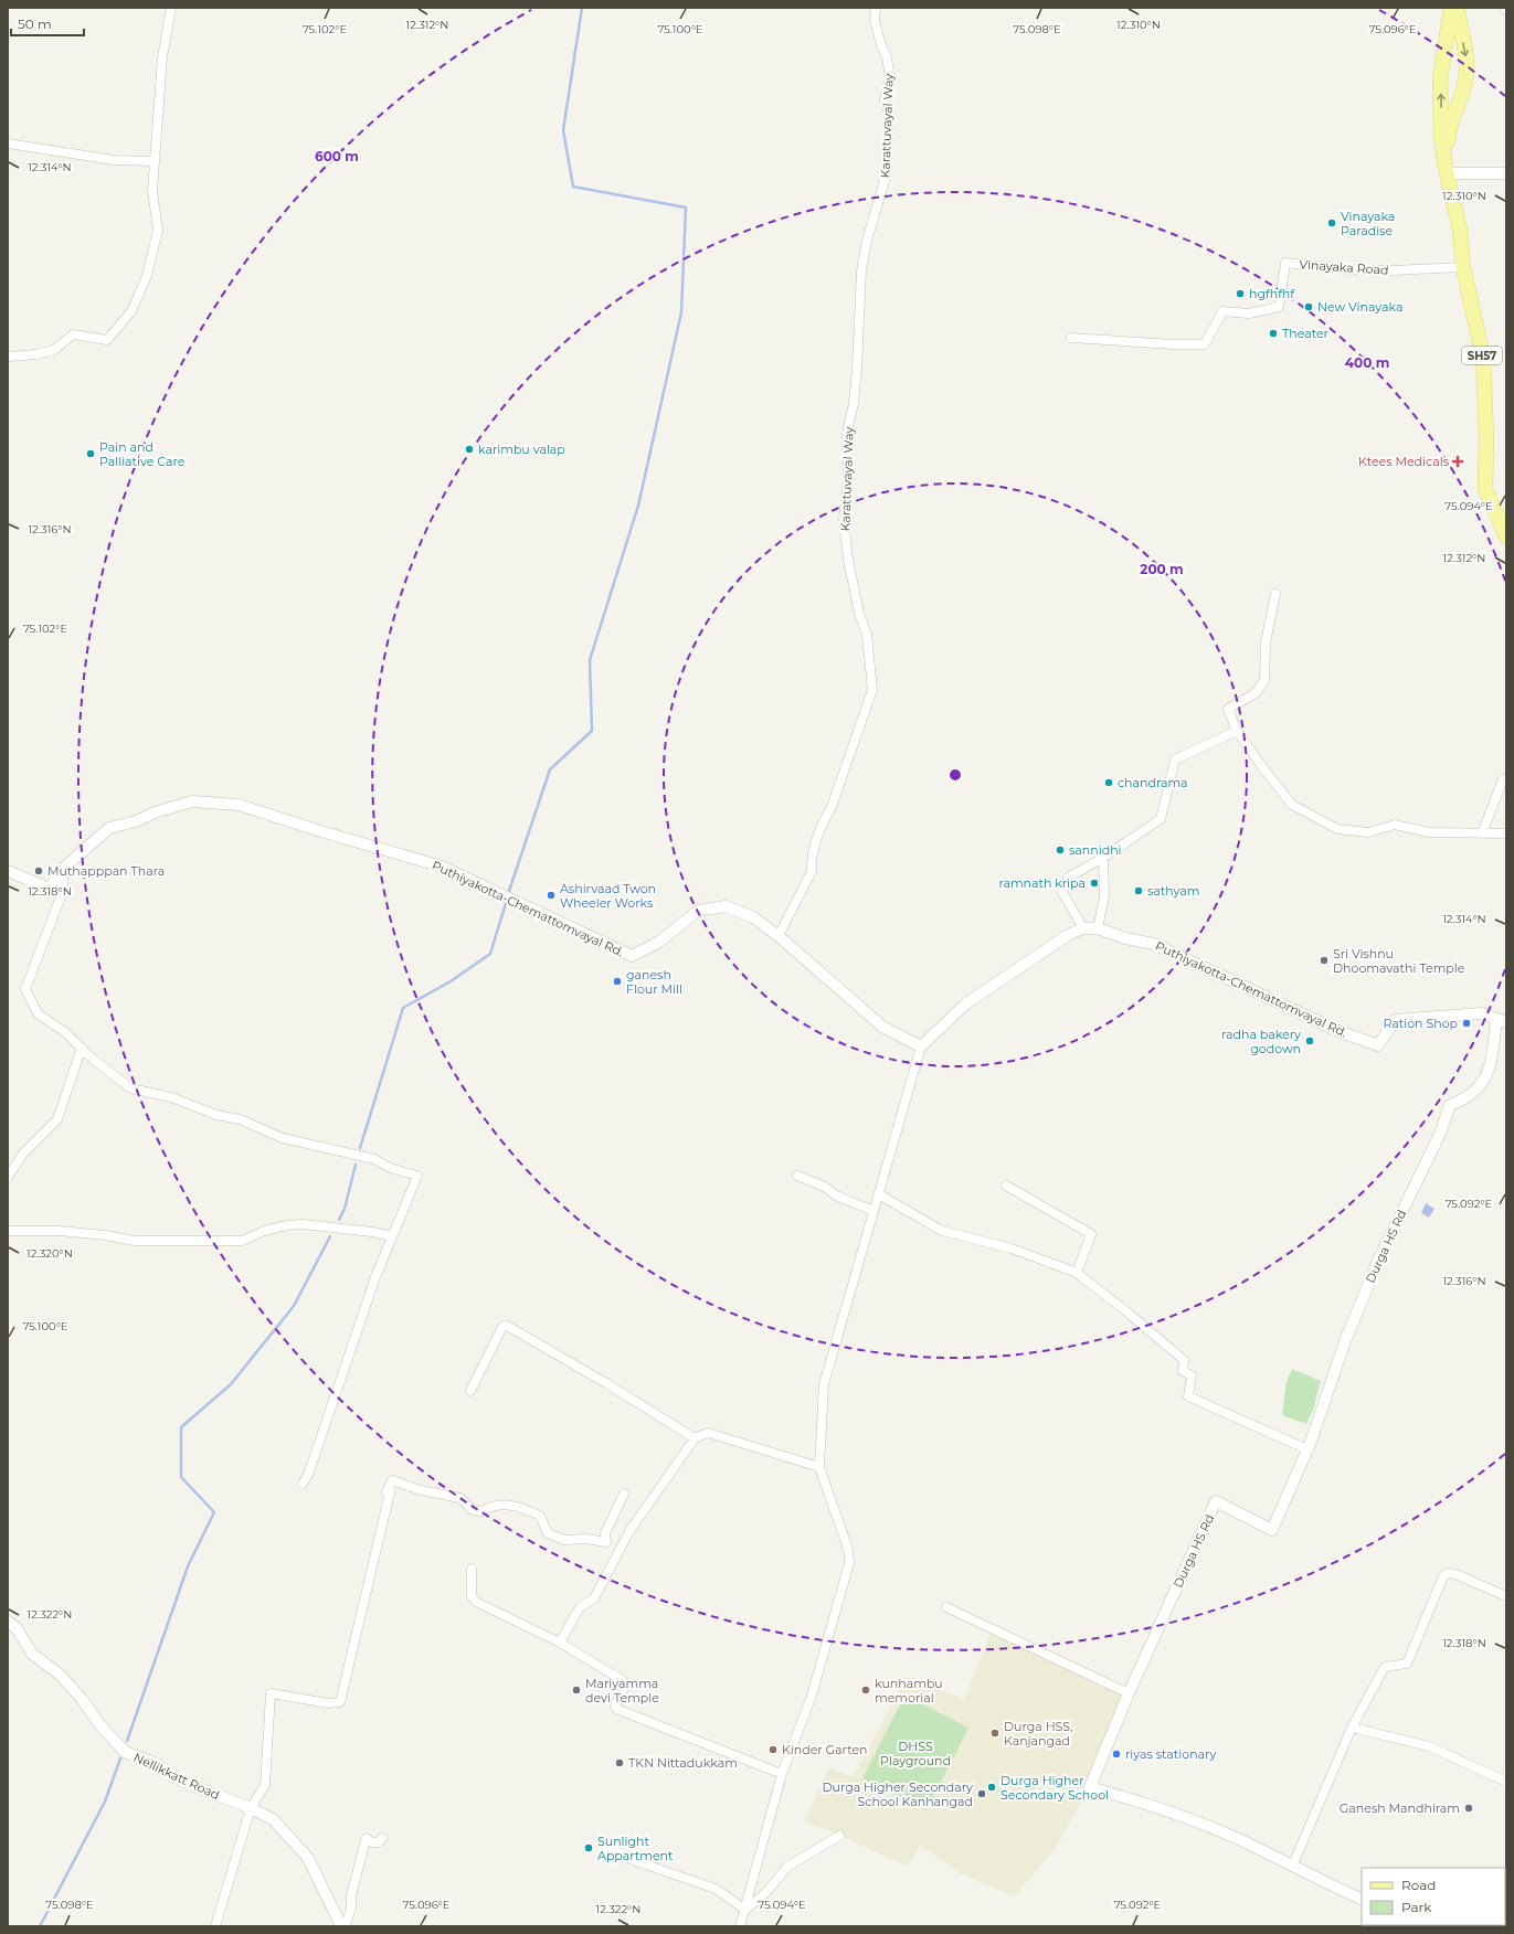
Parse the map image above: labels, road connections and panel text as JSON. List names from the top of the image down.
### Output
{
  "streets": {
    "main road": ["SH57"],
    "street": [
      "Karattuvayal Way",
      "Vinayaka Road",
      "Puthiyakotta-Chemattomvayal Rd.",
      "Durga HS Rd",
      "Nellikkatt Road"
    ]
  },
  "crossings": [
    ["Karattuvayal Way", "Puthiyakotta-Chemattomvayal Rd."],
    ["Vinayaka Road", "SH57"],
    ["Puthiyakotta-Chemattomvayal Rd.", "Durga HS Rd"]
  ],
  "parks": ["DHSS Playground"],
  "places": {
    "other": [
      "Vinayaka Paradise",
      "hgfhfhf",
      "New Vinayaka",
      "Theater",
      "karimbu valap",
      "Pain and Palliative Care",
      "chandrama",
      "sannidhi",
      "Muthapppan Thara",
      "ramnath kripa",
      "sathyam",
      "Ashirvaad Twon Wheeler Works",
      "Sri Vishnu Dhoomavathi Temple",
      "ganesh Flour Mill",
      "Ration Shop",
      "radha bakery godown",
      "Mariyamma devi Temple",
      "kunhambu memorial",
      "Durga HSS, Kanjangad",
      "Kinder Garten",
      "riyas stationary",
      "TKN Nittadukkam",
      "Durga Higher Secondary School",
      "Durga Higher Secondary School Kanhangad",
      "Ganesh Mandhiram",
      "Sunlight Appartment"
    ],
    "health": ["Ktees Medicals"]
  },
  "legend": ["Road", "Park"],
  "scale_bar": "50 m",
  "coordinates": [
    "12.312°N",
    "12.310°N",
    "75.102°E",
    "75.100°E",
    "75.098°E",
    "75.096°E",
    "12.314°N",
    "75.094°E",
    "12.316°N",
    "12.318°N",
    "75.092°E",
    "12.320°N",
    "12.322°N"
  ],
  "rings": ["600 m", "400 m", "200 m"]
}
